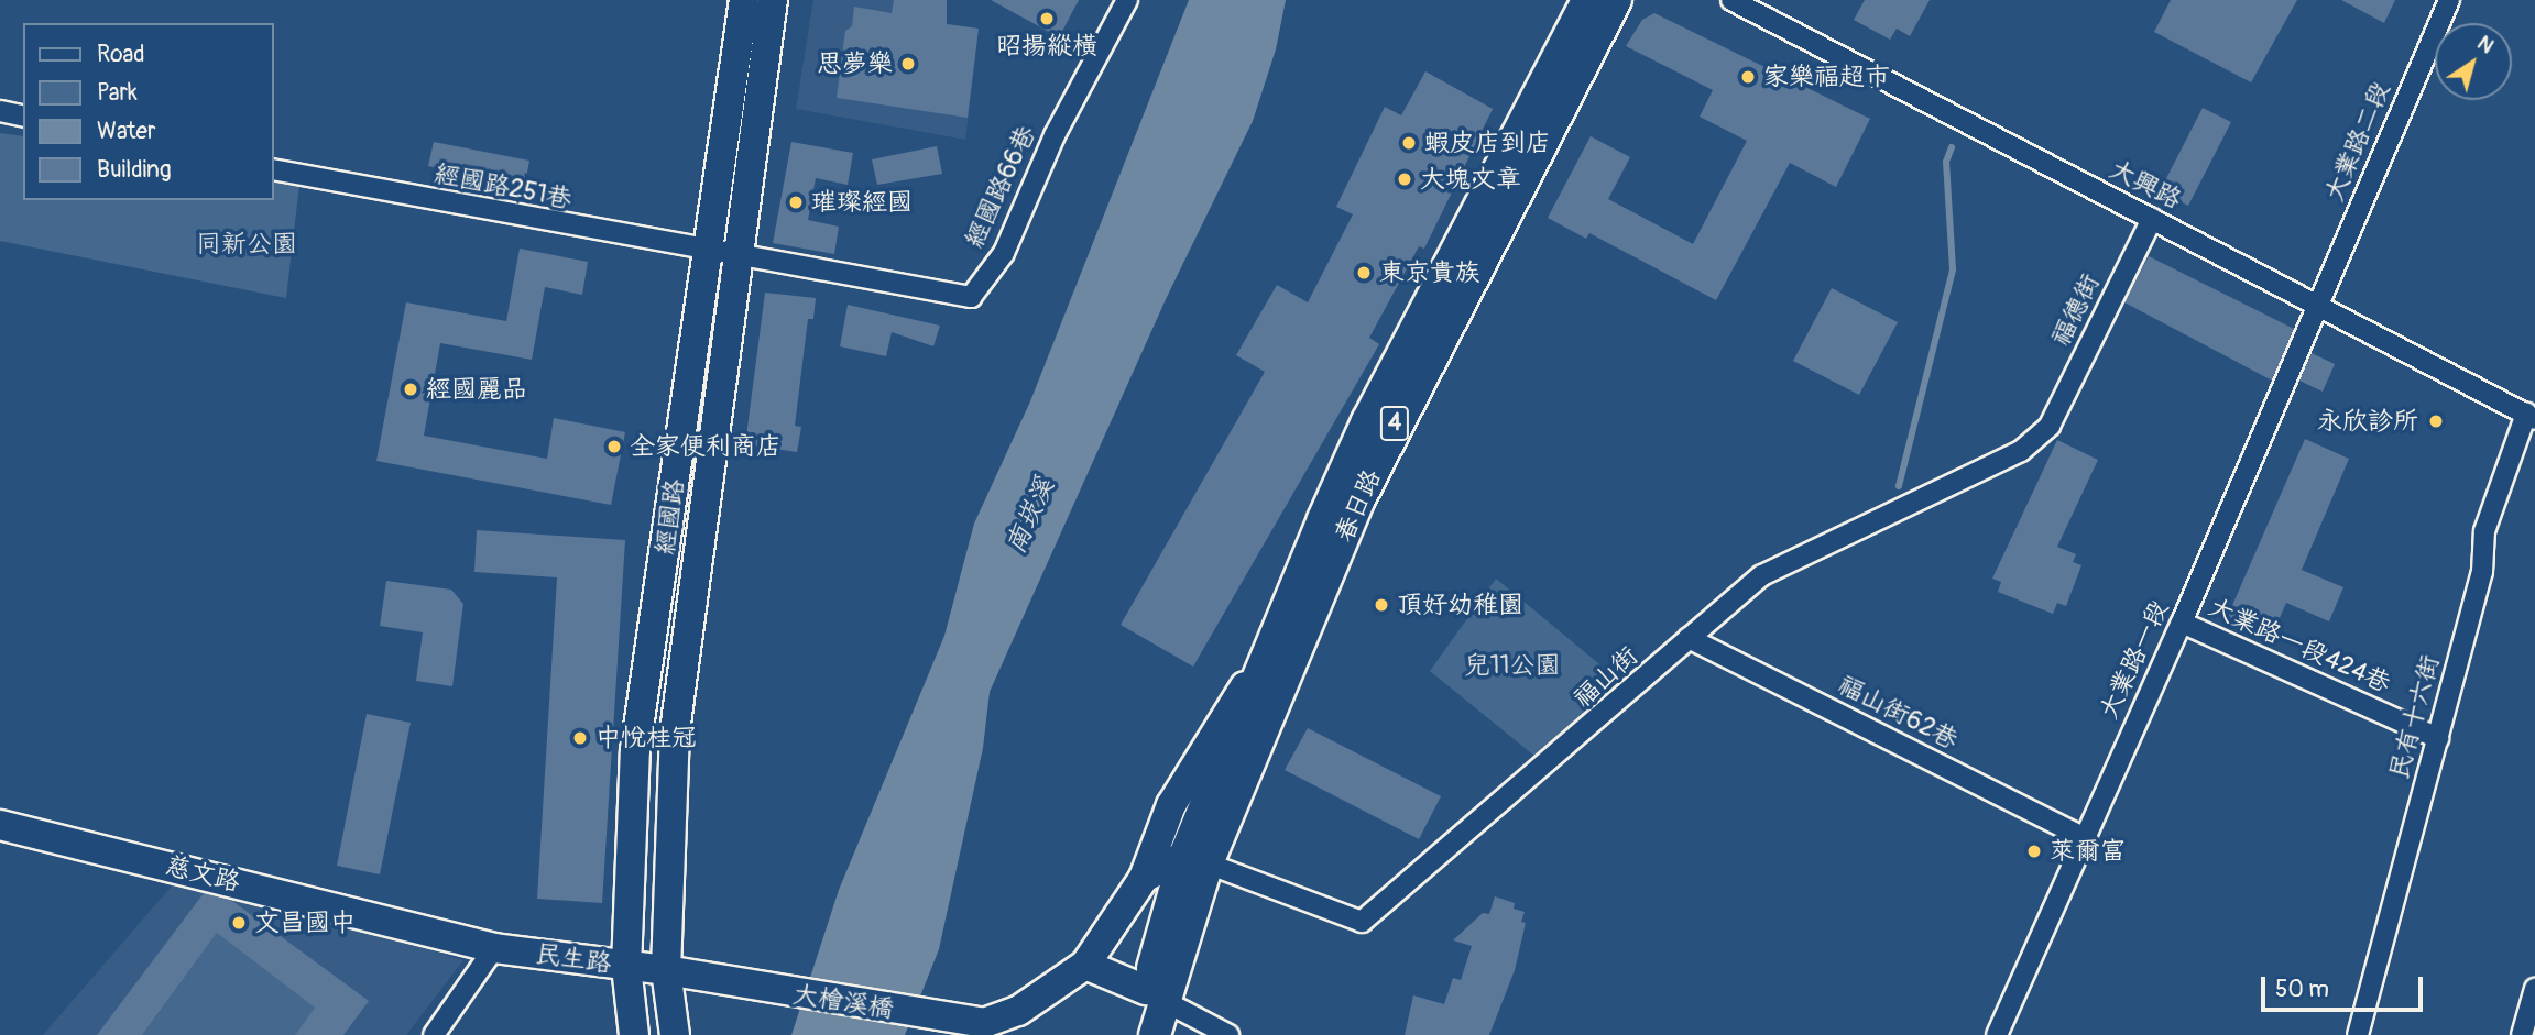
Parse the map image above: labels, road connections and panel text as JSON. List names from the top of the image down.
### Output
{
  "streets": {
    "main road": ["4", "春日路"],
    "street": [
      "大業路二段",
      "大興路",
      "經國路251巷",
      "經國路66巷",
      "福德街",
      "經國路",
      "大業路一段424巷",
      "大業路一段",
      "福山街",
      "福山街62巷",
      "民有十六街",
      "慈文路",
      "民生路",
      "大檜溪橋"
    ]
  },
  "crossings": [
    ["大業路二段", "大興路"],
    ["大業路二段", "大業路一段"],
    ["大興路", "福德街"],
    ["大興路", "大業路一段"],
    ["大興路", "民有十六街"],
    ["經國路251巷", "經國路66巷"],
    ["經國路251巷", "經國路"],
    ["經國路66巷", "經國路"],
    ["福德街", "福山街"],
    ["春日路", "福山街"],
    ["經國路", "民生路"],
    ["大業路一段424巷", "大業路一段"],
    ["大業路一段424巷", "民有十六街"],
    ["大業路一段", "福山街62巷"],
    ["福山街", "福山街62巷"],
    ["慈文路", "民生路"],
    ["民生路", "大檜溪橋"]
  ],
  "water": ["南崁溪"],
  "parks": ["同新公園", "兒11公園"],
  "places": [
    "昭揚縱橫",
    "思夢樂",
    "家樂福超市",
    "蝦皮店到店",
    "大塊文章",
    "璀璨經國",
    "東京貴族",
    "經國麗品",
    "永欣診所",
    "全家便利商店",
    "頂好幼稚園",
    "中悅桂冠",
    "萊爾富",
    "文昌國中"
  ],
  "legend": [
    "Road",
    "Park",
    "Water",
    "Building"
  ],
  "scale_bar": "50 m",
  "north": "top right"
}
